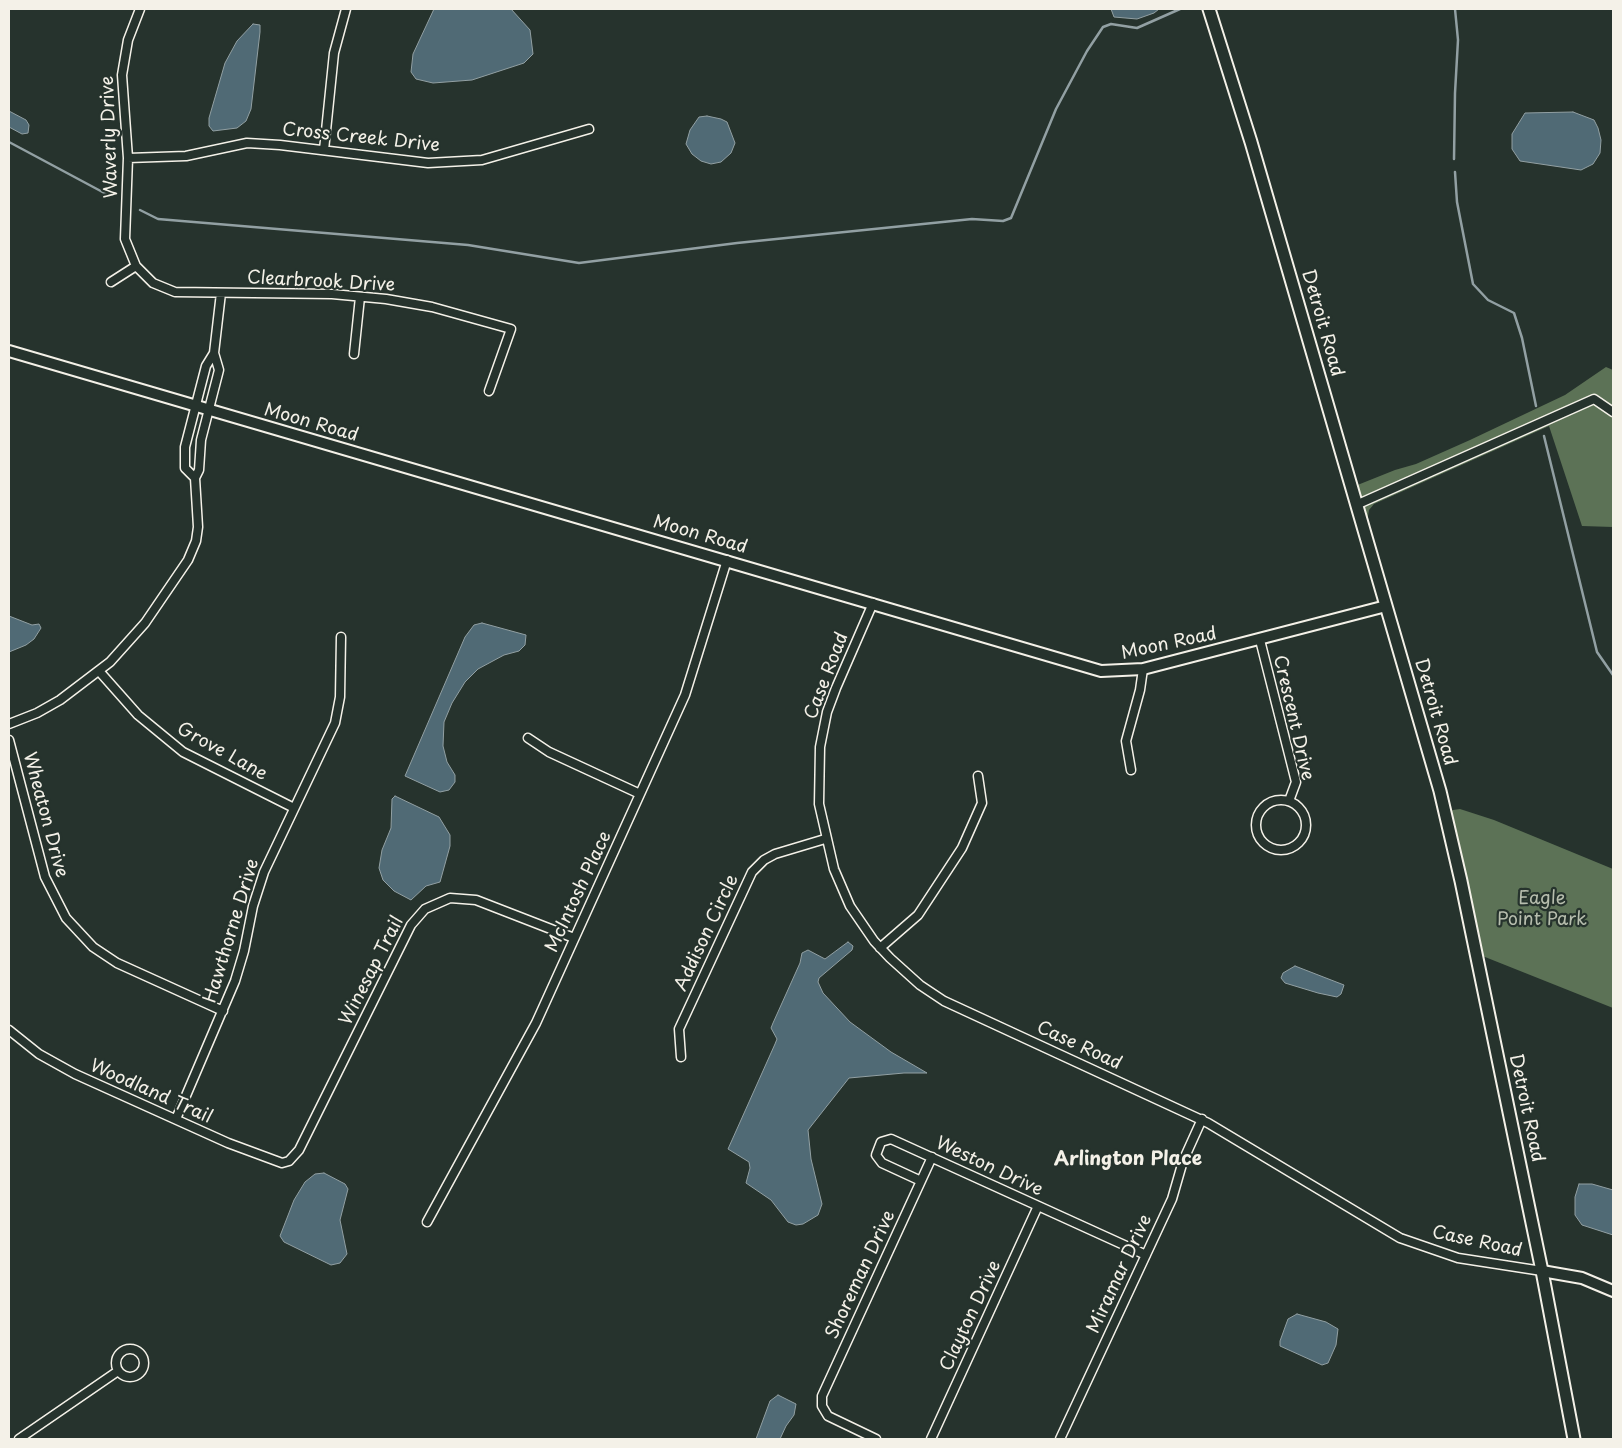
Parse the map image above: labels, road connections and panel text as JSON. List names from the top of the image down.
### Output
{
  "streets": {
    "main road": ["Detroit Road"],
    "street": [
      "Waverly Drive",
      "Cross Creek Drive",
      "Clearbrook Drive",
      "Moon Road",
      "Case Road",
      "Crescent Drive",
      "Grove Lane",
      "Wheaton Drive",
      "McIntosh Place",
      "Hawthorne Drive",
      "Addison Circle",
      "Winesap Trail",
      "Woodland Trail",
      "Weston Drive",
      "Miramar Drive",
      "Shoreman Drive",
      "Clayton Drive"
    ]
  },
  "crossings": [
    ["Waverly Drive", "Cross Creek Drive"],
    ["Waverly Drive", "Clearbrook Drive"],
    ["Detroit Road", "Moon Road"],
    ["Detroit Road", "Case Road"],
    ["Moon Road", "Case Road"],
    ["Moon Road", "Crescent Drive"],
    ["Moon Road", "McIntosh Place"],
    ["Case Road", "Addison Circle"],
    ["Case Road", "Miramar Drive"],
    ["Grove Lane", "Hawthorne Drive"],
    ["Wheaton Drive", "Hawthorne Drive"],
    ["McIntosh Place", "Winesap Trail"],
    ["Hawthorne Drive", "Woodland Trail"],
    ["Winesap Trail", "Woodland Trail"],
    ["Weston Drive", "Miramar Drive"],
    ["Weston Drive", "Shoreman Drive"],
    ["Weston Drive", "Clayton Drive"]
  ],
  "districts": ["Arlington Place"],
  "parks": ["Eagle Point Park"]
}
